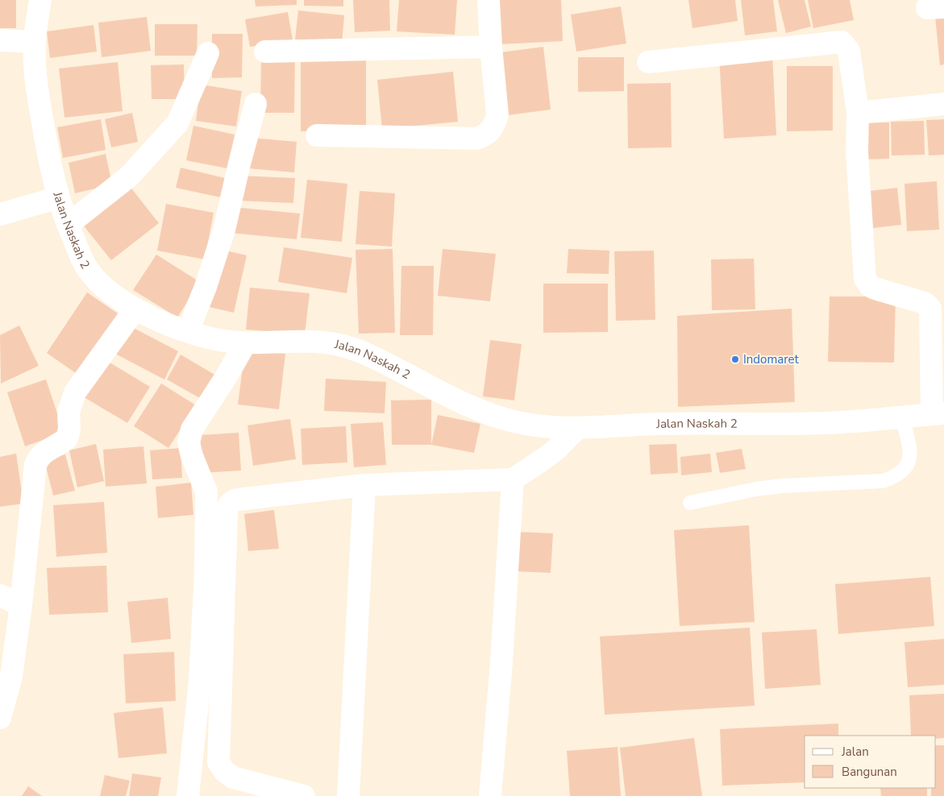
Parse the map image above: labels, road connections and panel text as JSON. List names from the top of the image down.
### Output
{
  "streets": {
    "street": ["Jalan Naskah 2"]
  },
  "places": ["Indomaret"],
  "legend": ["Jalan", "Bangunan"]
}
